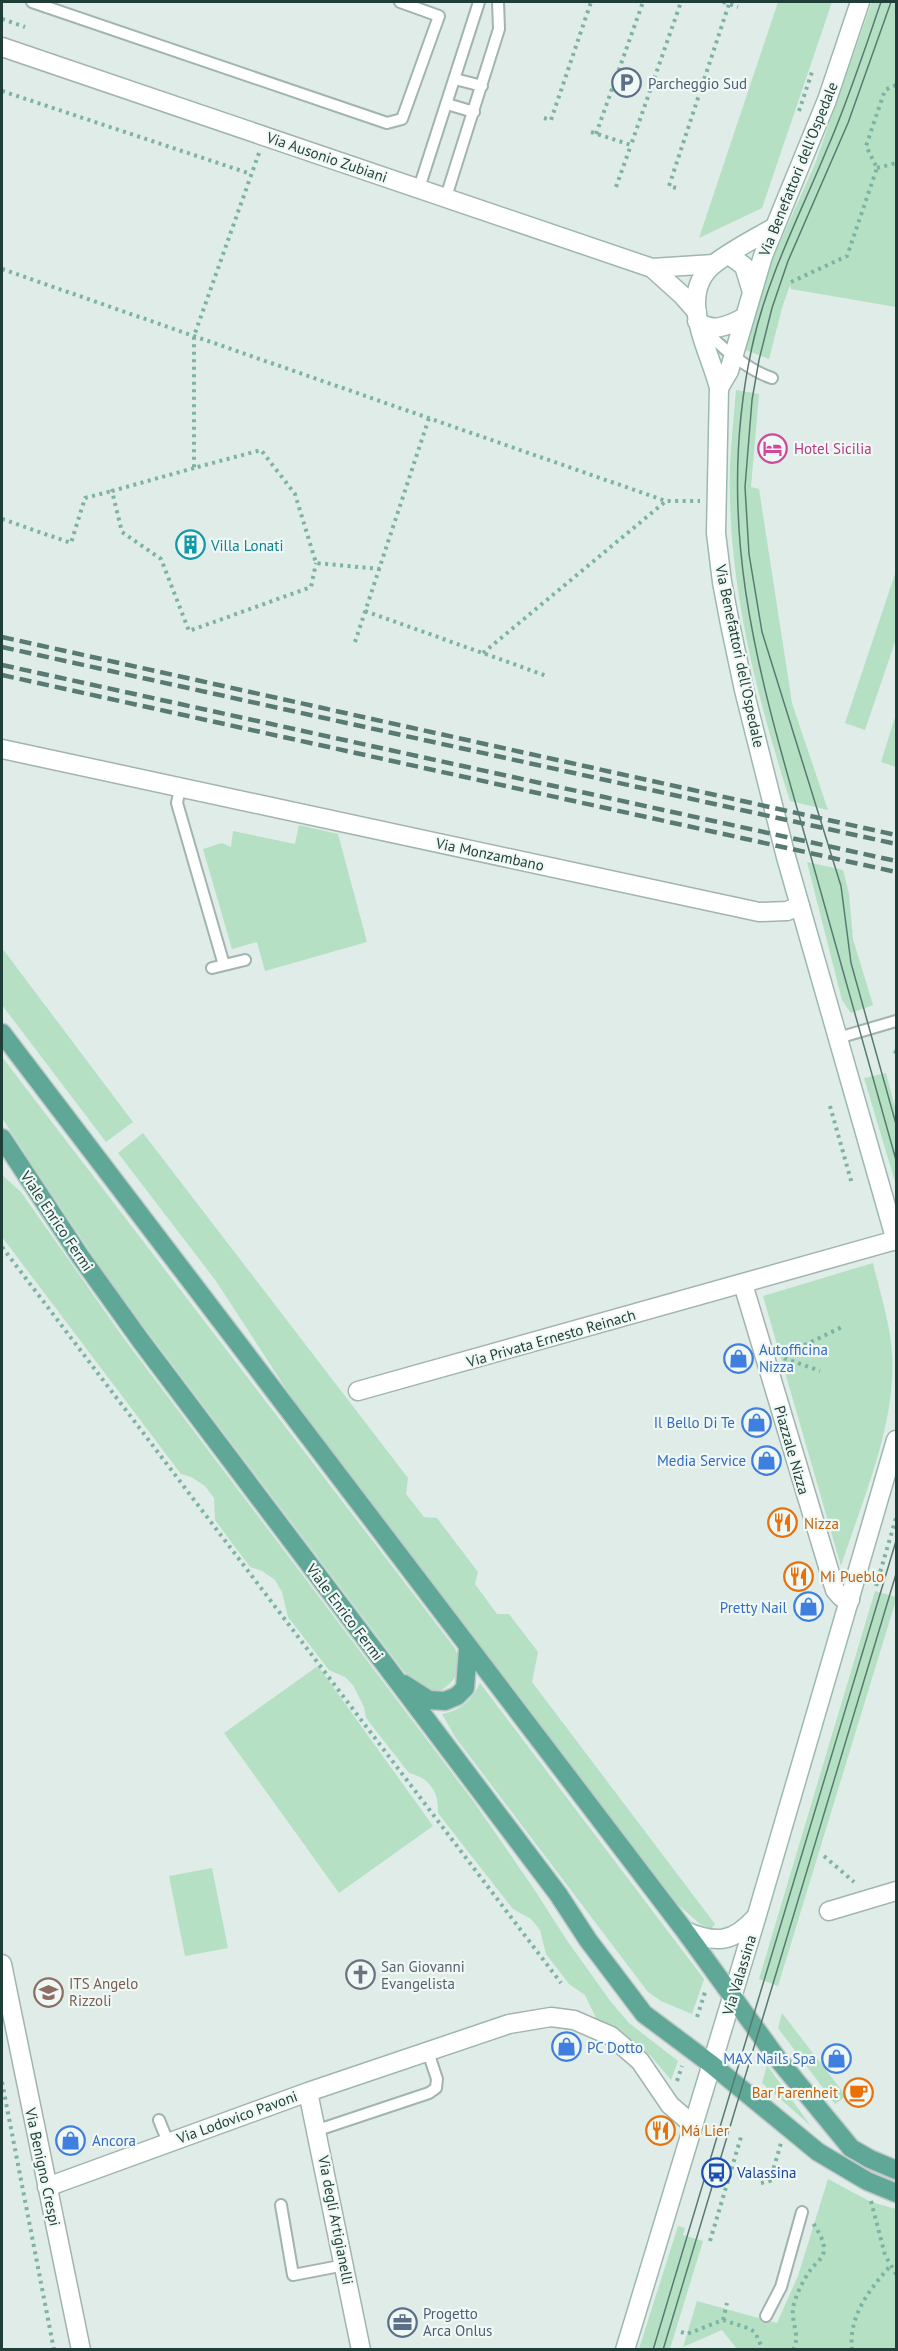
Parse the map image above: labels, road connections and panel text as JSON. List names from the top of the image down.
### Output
{
  "streets": {
    "main road": ["Viale Enrico Fermi"],
    "street": [
      "Via Ausonio Zubiani",
      "Via Benefattori dell'Ospedale",
      "Via Monzambano",
      "Via Privata Ernesto Reinach",
      "Piazzale Nizza",
      "Via Valassina",
      "Via Lodovico Pavoni",
      "Via Benigno Crespi",
      "Via degli Artigianelli"
    ]
  },
  "crossings": [
    ["Via Ausonio Zubiani", "Via Benefattori dell'Ospedale"],
    ["Via Benefattori dell'Ospedale", "Via Monzambano"],
    ["Viale Enrico Fermi", "Via Valassina"],
    ["Via Privata Ernesto Reinach", "Piazzale Nizza"],
    ["Piazzale Nizza", "Via Valassina"],
    ["Via Valassina", "Via Lodovico Pavoni"],
    ["Via Lodovico Pavoni", "Via Benigno Crespi"],
    ["Via Lodovico Pavoni", "Via degli Artigianelli"]
  ],
  "places": {
    "parking": ["Parcheggio Sud"],
    "hotel": ["Hotel Sicilia"],
    "building": ["Villa Lonati"],
    "shop": [
      "Autofficina Nizza",
      "Il Bello Di Te",
      "Media Service",
      "Pretty Nail",
      "PC Dotto",
      "MAX Nails Spa",
      "Ancora"
    ],
    "restaurant": ["Nizza", "Mi Pueblo", "Má Lier"],
    "church": ["San Giovanni Evangelista"],
    "school or university": ["ITS Angelo Rizzoli"],
    "cafe": ["Bar Farenheit"],
    "bus stop": ["Valassina"],
    "office": ["Progetto Arca Onlus"]
  }
}
